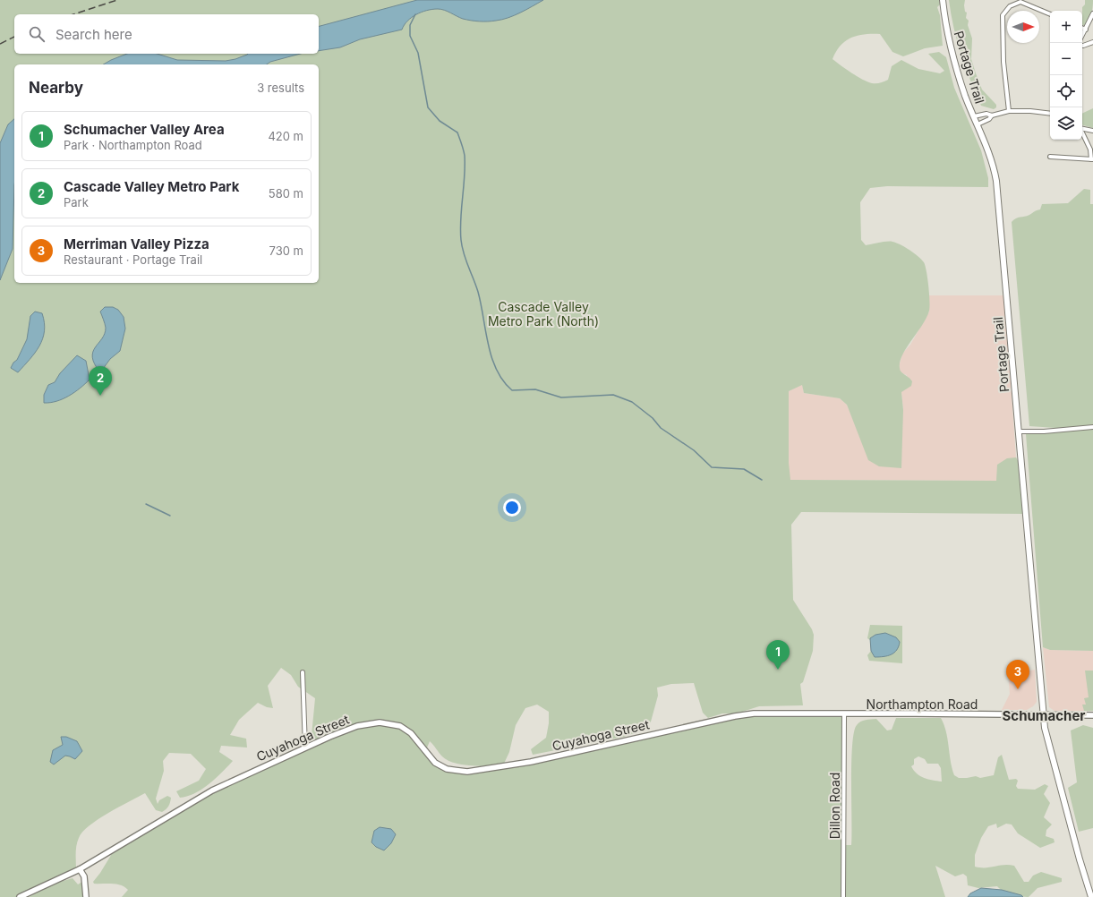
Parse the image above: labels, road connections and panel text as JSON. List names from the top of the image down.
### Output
{
  "streets": {
    "main road": ["Portage Trail"],
    "street": ["Northampton Road", "Cuyahoga Street", "Dillon Road"]
  },
  "crossings": [
    ["Portage Trail", "Northampton Road"],
    ["Northampton Road", "Cuyahoga Street"],
    ["Northampton Road", "Dillon Road"]
  ],
  "districts": ["Schumacher"],
  "parks": ["Cascade Valley Metro Park (North)"],
  "north": "right",
  "page": {
    "map_buttons": ["+", "−"],
    "search": "Search here",
    "heading": ["Nearby", "3 results"],
    "list": [
      {
        "mark": "1",
        "name": "Schumacher Valley Area",
        "note": "Park · Northampton Road",
        "value": "420 m"
      },
      {
        "mark": "2",
        "name": "Cascade Valley Metro Park",
        "note": "Park",
        "value": "580 m"
      },
      {
        "mark": "3",
        "name": "Merriman Valley Pizza",
        "note": "Restaurant · Portage Trail",
        "value": "730 m"
      }
    ],
    "pins": ["2", "1", "3"]
  }
}
